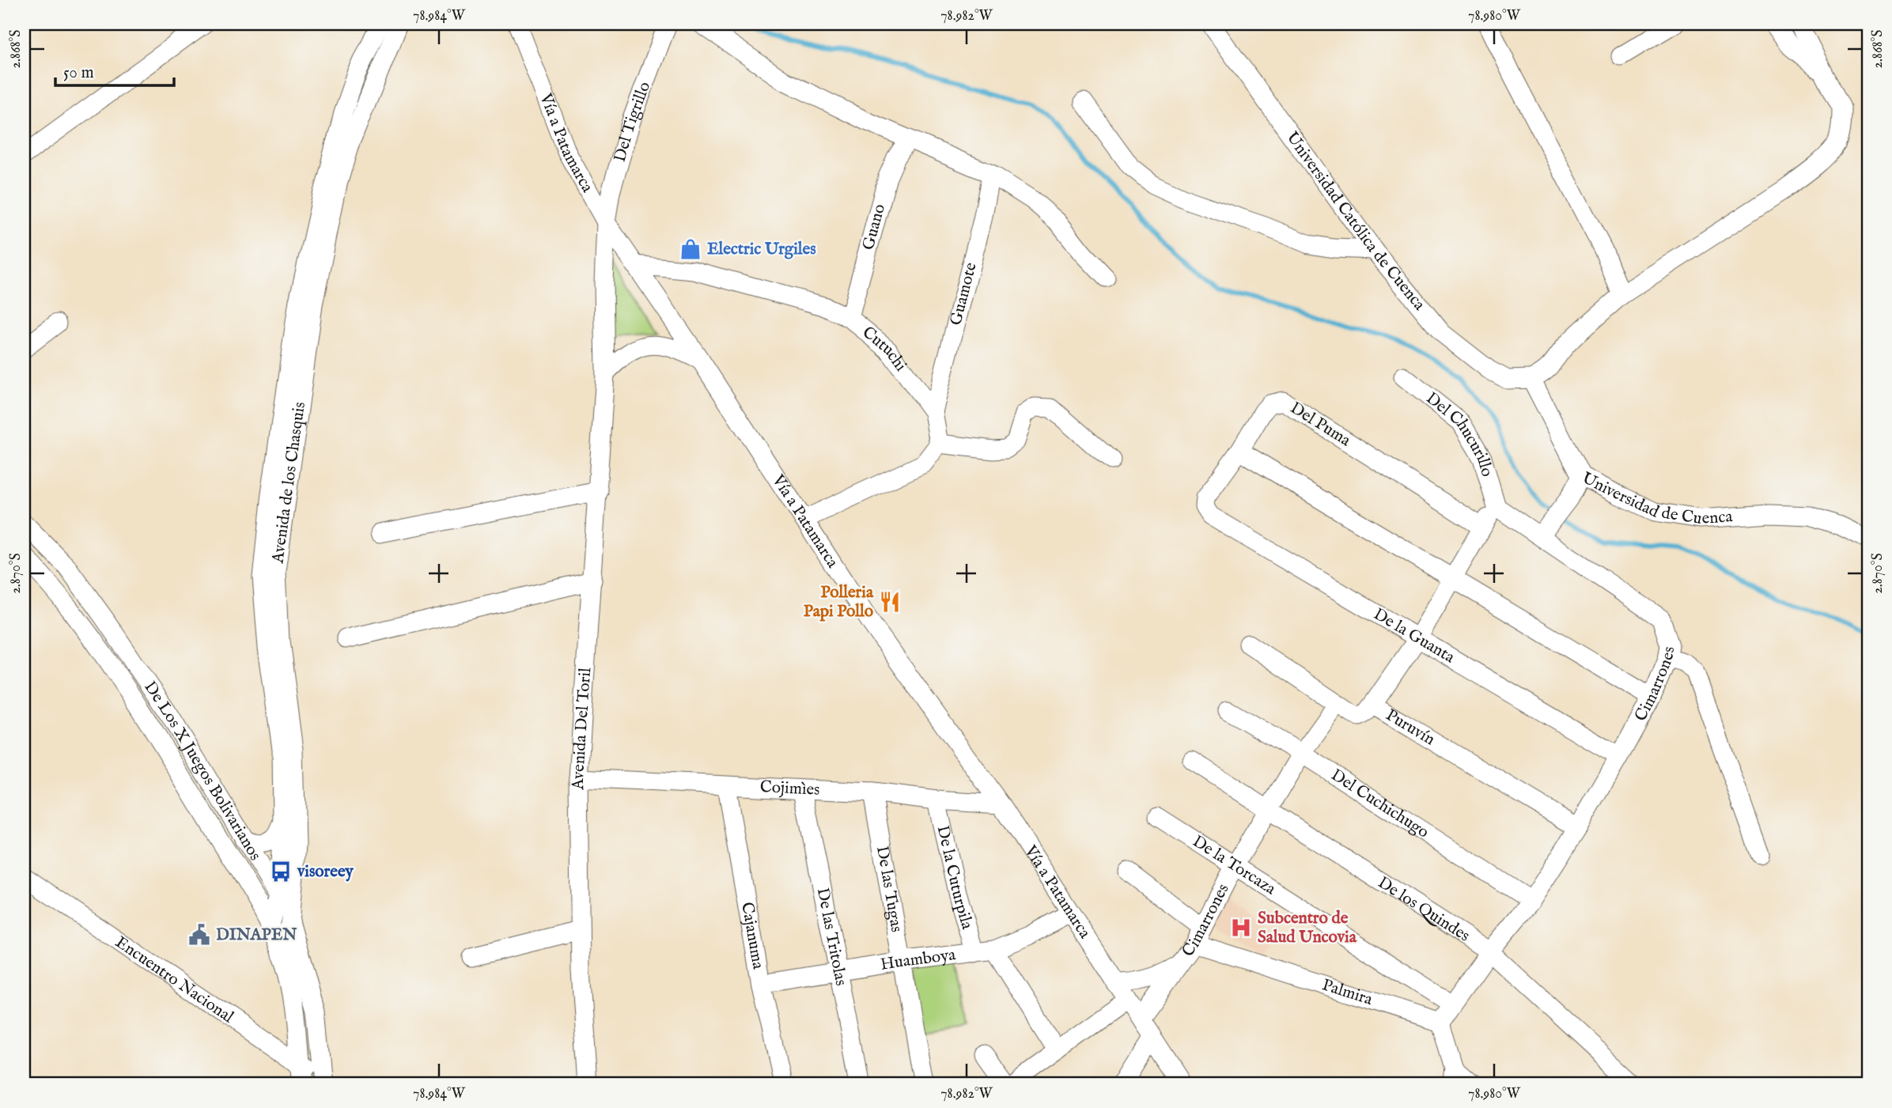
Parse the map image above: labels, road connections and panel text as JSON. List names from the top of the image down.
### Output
{
  "streets": {
    "street": [
      "Del Tigrillo",
      "Vía a Patamarca",
      "Universidad Católica de Cuenca",
      "Guano",
      "Guamote",
      "Cutuchi",
      "Del Puma",
      "Del Chucurillo",
      "Avenida de los Chasquis",
      "Universidad de Cuenca",
      "De la Guanta",
      "Cimarrones",
      "Puruvín",
      "Avenida Del Toril",
      "De Los X Juegos Bolivarianos",
      "Cojimìes",
      "Del Cuchichugo",
      "De la Torcaza",
      "De la Cuturpila",
      "De las Tugas",
      "De los Quindes",
      "Cajanuma",
      "De las Tritolas",
      "Huamboya",
      "Encuentro Nacional",
      "Palmira"
    ]
  },
  "crossings": [
    ["Del Tigrillo", "Vía a Patamarca"],
    ["Del Tigrillo", "Avenida Del Toril"],
    ["Vía a Patamarca", "Cutuchi"],
    ["Vía a Patamarca", "Cimarrones"],
    ["Vía a Patamarca", "Avenida Del Toril"],
    ["Vía a Patamarca", "Cojimìes"],
    ["Vía a Patamarca", "Huamboya"],
    ["Universidad Católica de Cuenca", "Universidad de Cuenca"],
    ["Guano", "Cutuchi"],
    ["Guamote", "Cutuchi"],
    ["Del Puma", "De la Guanta"],
    ["Del Chucurillo", "Cimarrones"],
    ["Avenida de los Chasquis", "De Los X Juegos Bolivarianos"],
    ["De la Guanta", "Cimarrones"],
    ["Cimarrones", "Puruvín"],
    ["Cimarrones", "Del Cuchichugo"],
    ["Cimarrones", "De la Torcaza"],
    ["Cimarrones", "De los Quindes"],
    ["Cimarrones", "Palmira"],
    ["Avenida Del Toril", "Cojimìes"],
    ["De Los X Juegos Bolivarianos", "Encuentro Nacional"],
    ["Cojimìes", "De la Cuturpila"],
    ["Cojimìes", "De las Tugas"],
    ["Cojimìes", "Cajanuma"],
    ["Cojimìes", "De las Tritolas"],
    ["De la Cuturpila", "Huamboya"],
    ["De las Tugas", "Huamboya"],
    ["Cajanuma", "Huamboya"],
    ["De las Tritolas", "Huamboya"]
  ],
  "places": {
    "shop": ["Electric Urgiles"],
    "restaurant": ["Polleria Papi Pollo"],
    "bus stop": ["visoreey"],
    "hospital": ["Subcentro de Salud Uncovia"],
    "public building": ["DINAPEN"]
  },
  "scale_bar": "50 m",
  "coordinates": [
    "78.984°W",
    "78.982°W",
    "78.980°W",
    "2.868°S",
    "2.870°S"
  ]
}
